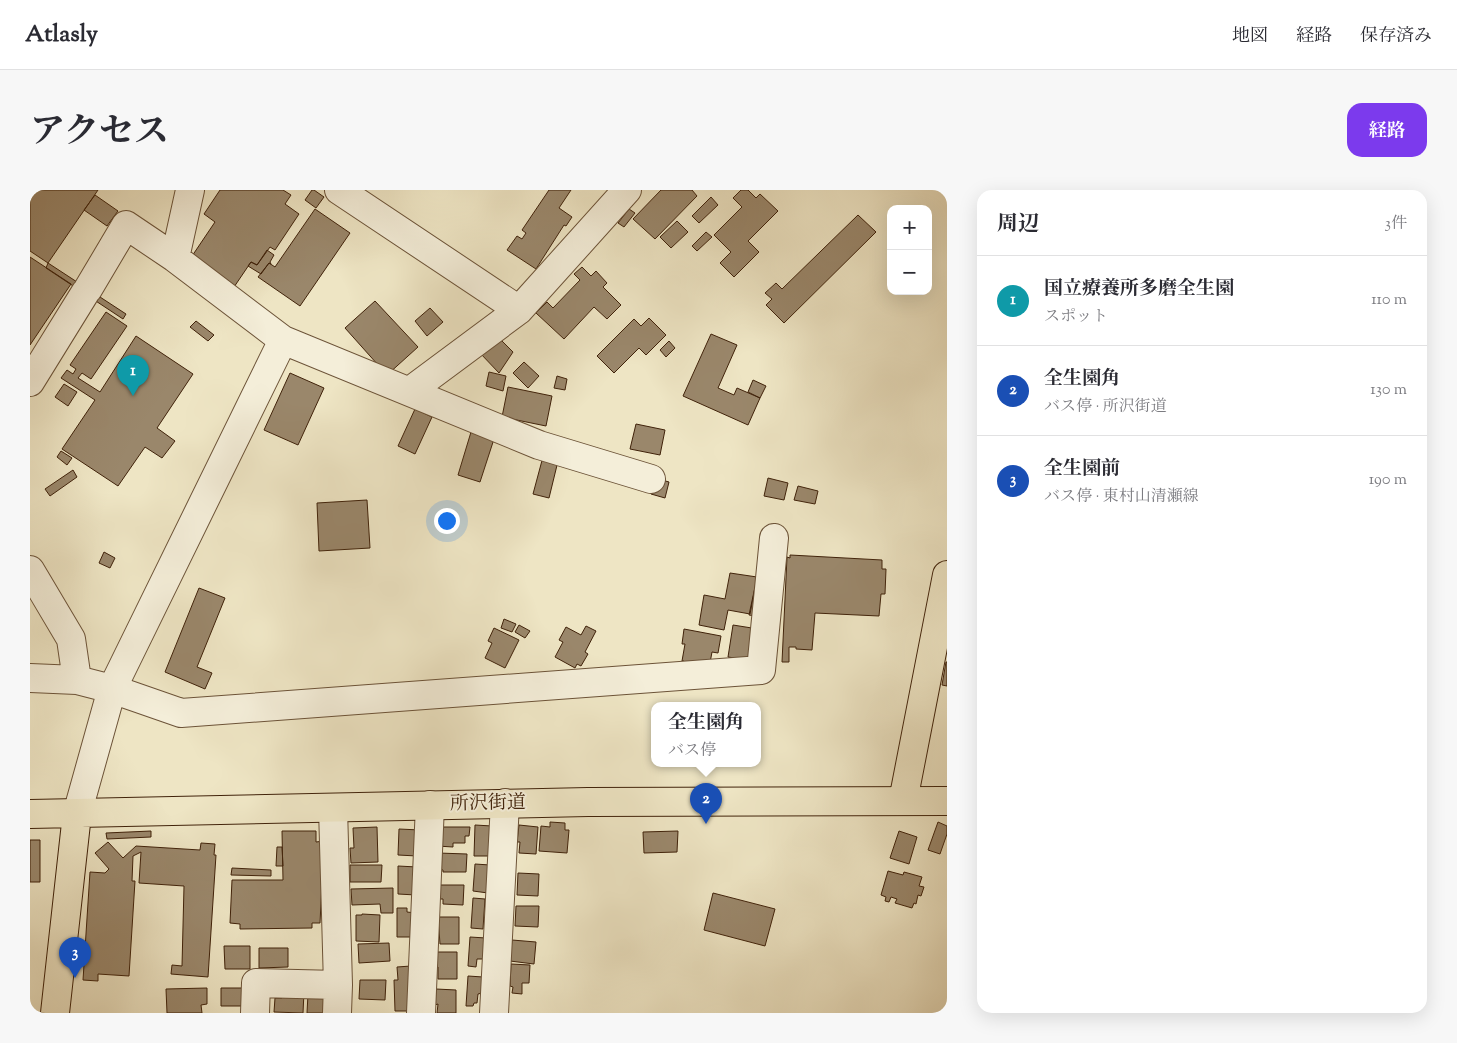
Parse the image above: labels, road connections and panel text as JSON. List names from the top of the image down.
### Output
{
  "streets": {
    "main road": ["所沢街道"]
  },
  "page": {
    "header": "Atlasly",
    "nav": ["地図", "経路", "保存済み"],
    "title": "アクセス",
    "buttons": "経路",
    "heading": ["周辺", "3件"],
    "map_buttons": ["+", "−"],
    "list": [
      {
        "mark": "1",
        "name": "国立療養所多磨全生園",
        "note": "スポット",
        "value": "110 m"
      },
      {
        "mark": "2",
        "name": "全生園角",
        "note": "バス停 · 所沢街道",
        "value": "130 m"
      },
      {
        "mark": "3",
        "name": "全生園前",
        "note": "バス停 · 東村山清瀬線",
        "value": "190 m"
      }
    ],
    "pins": ["1", "2", "3"],
    "popup": ["全生園角", "バス停"]
  }
}
